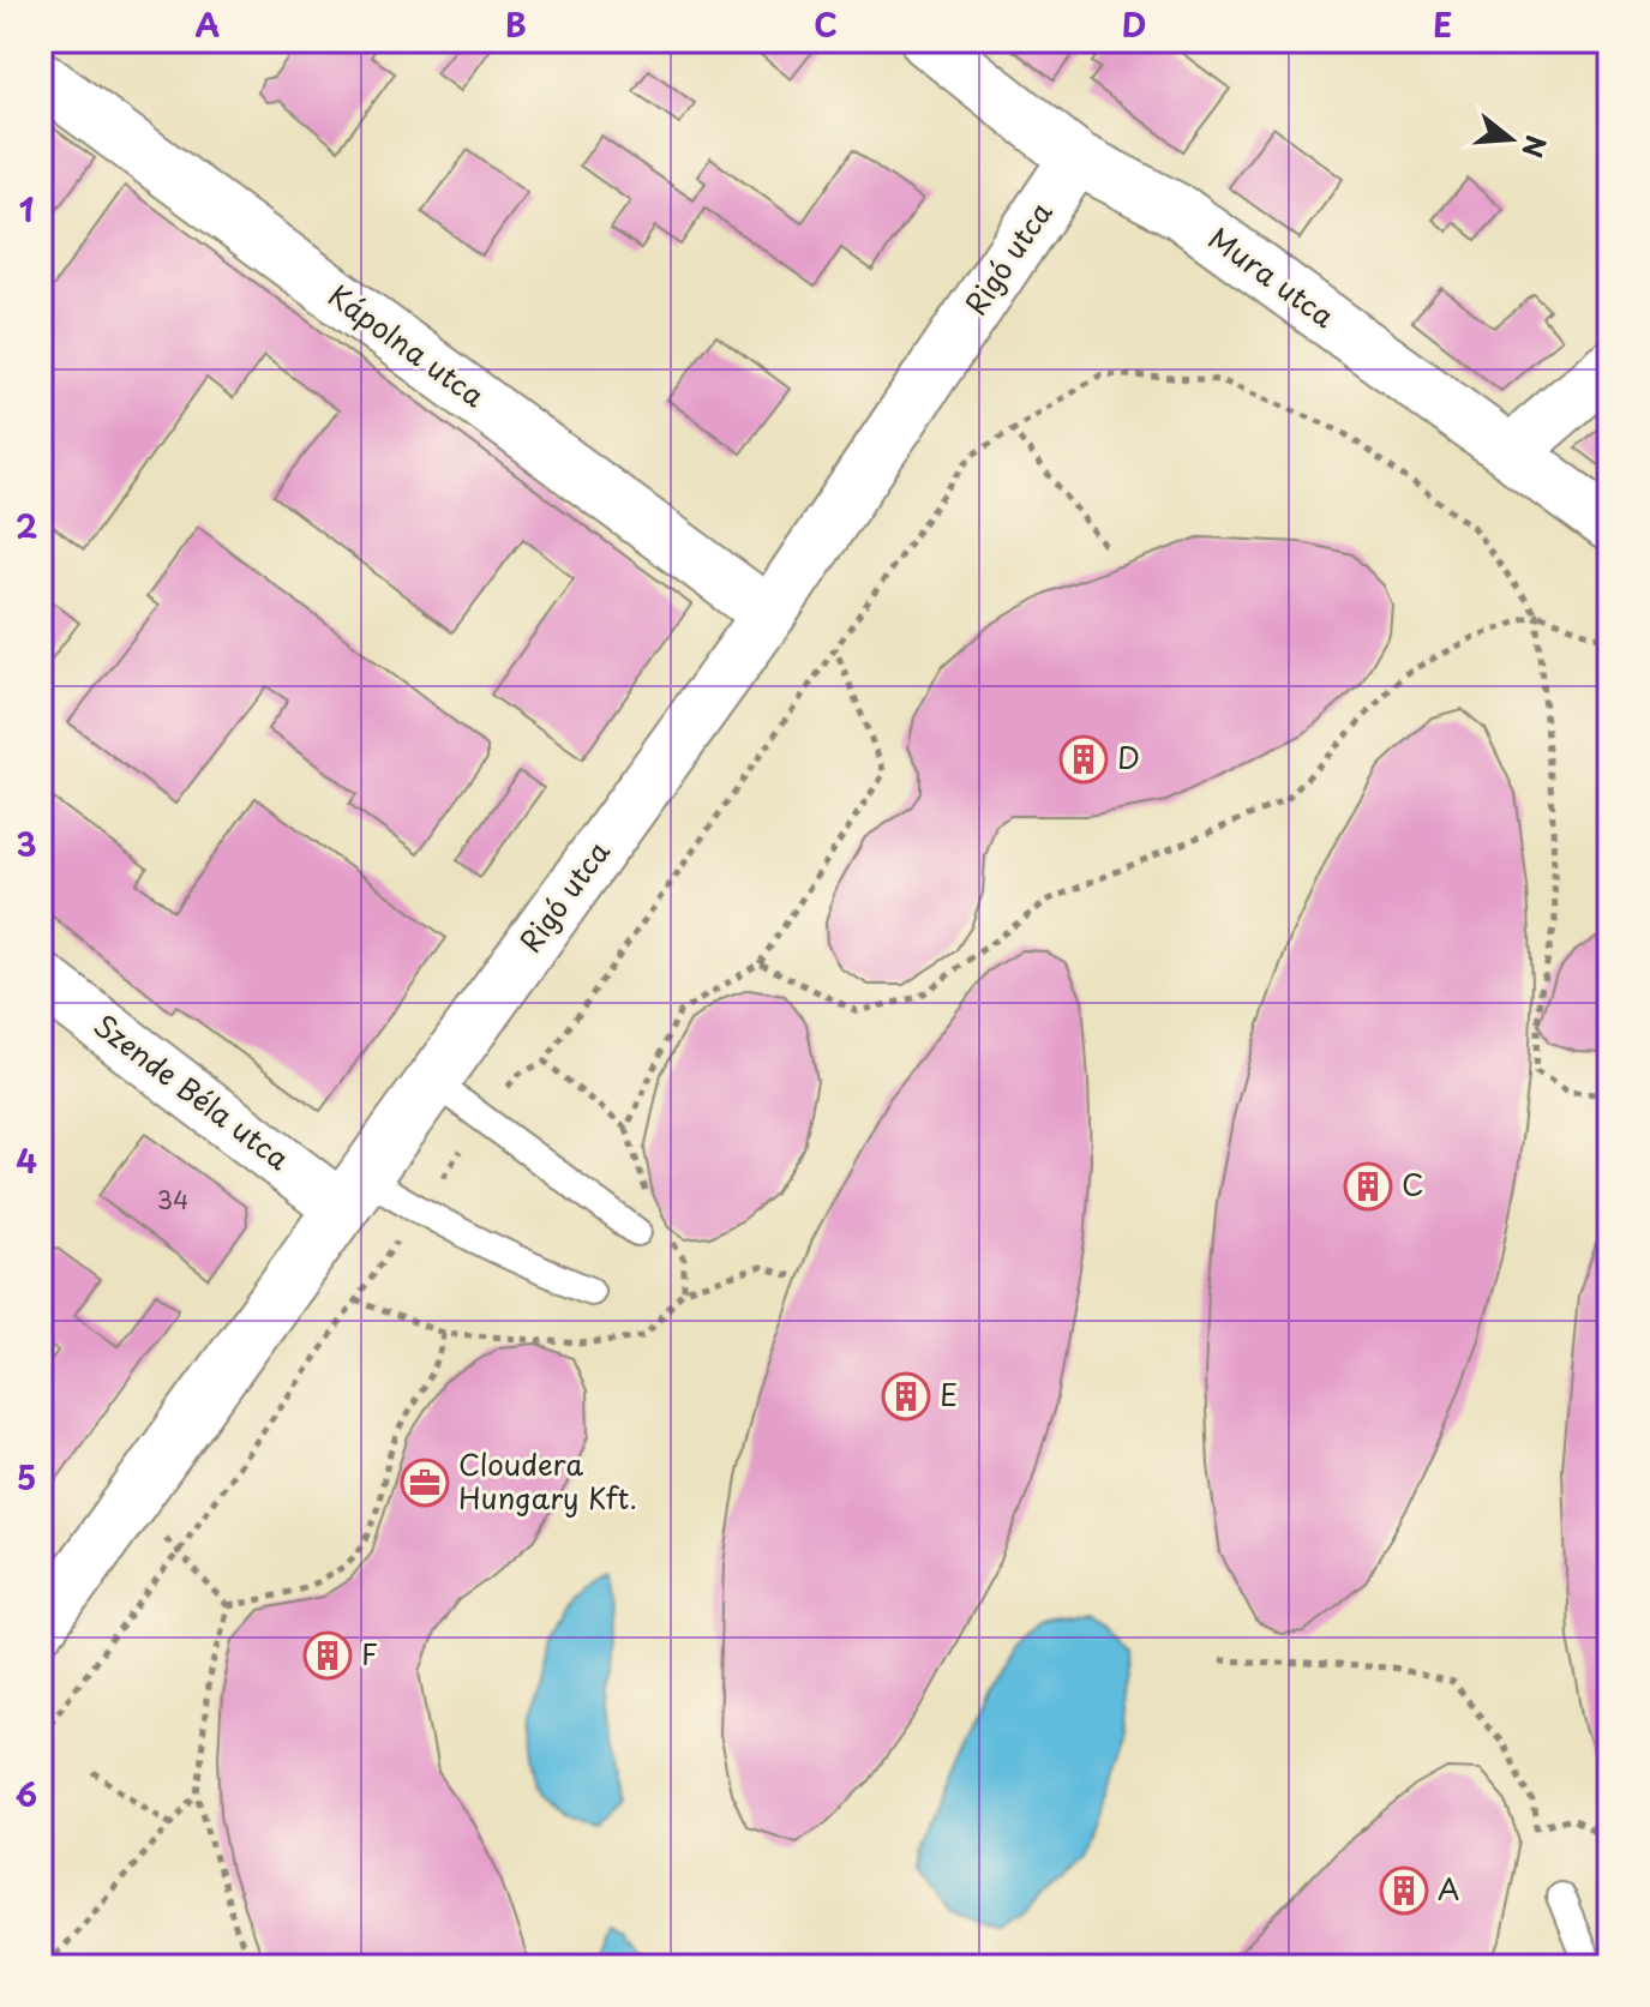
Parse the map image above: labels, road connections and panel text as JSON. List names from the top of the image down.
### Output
{
  "streets": {
    "street": [
      "Rigó utca",
      "Mura utca",
      "Kápolna utca",
      "Szende Béla utca"
    ]
  },
  "crossings": [
    ["Rigó utca", "Mura utca"],
    ["Rigó utca", "Kápolna utca"],
    ["Rigó utca", "Szende Béla utca"]
  ],
  "places": {
    "building": [
      "D",
      "C",
      "E",
      "F",
      "A"
    ],
    "office": ["Cloudera Hungary Kft."]
  },
  "house_numbers": ["34"],
  "north": "right",
  "grid": {
    "columns": [
      "A",
      "B",
      "C",
      "D",
      "E"
    ],
    "rows": [
      "1",
      "2",
      "3",
      "4",
      "5",
      "6"
    ]
  }
}
